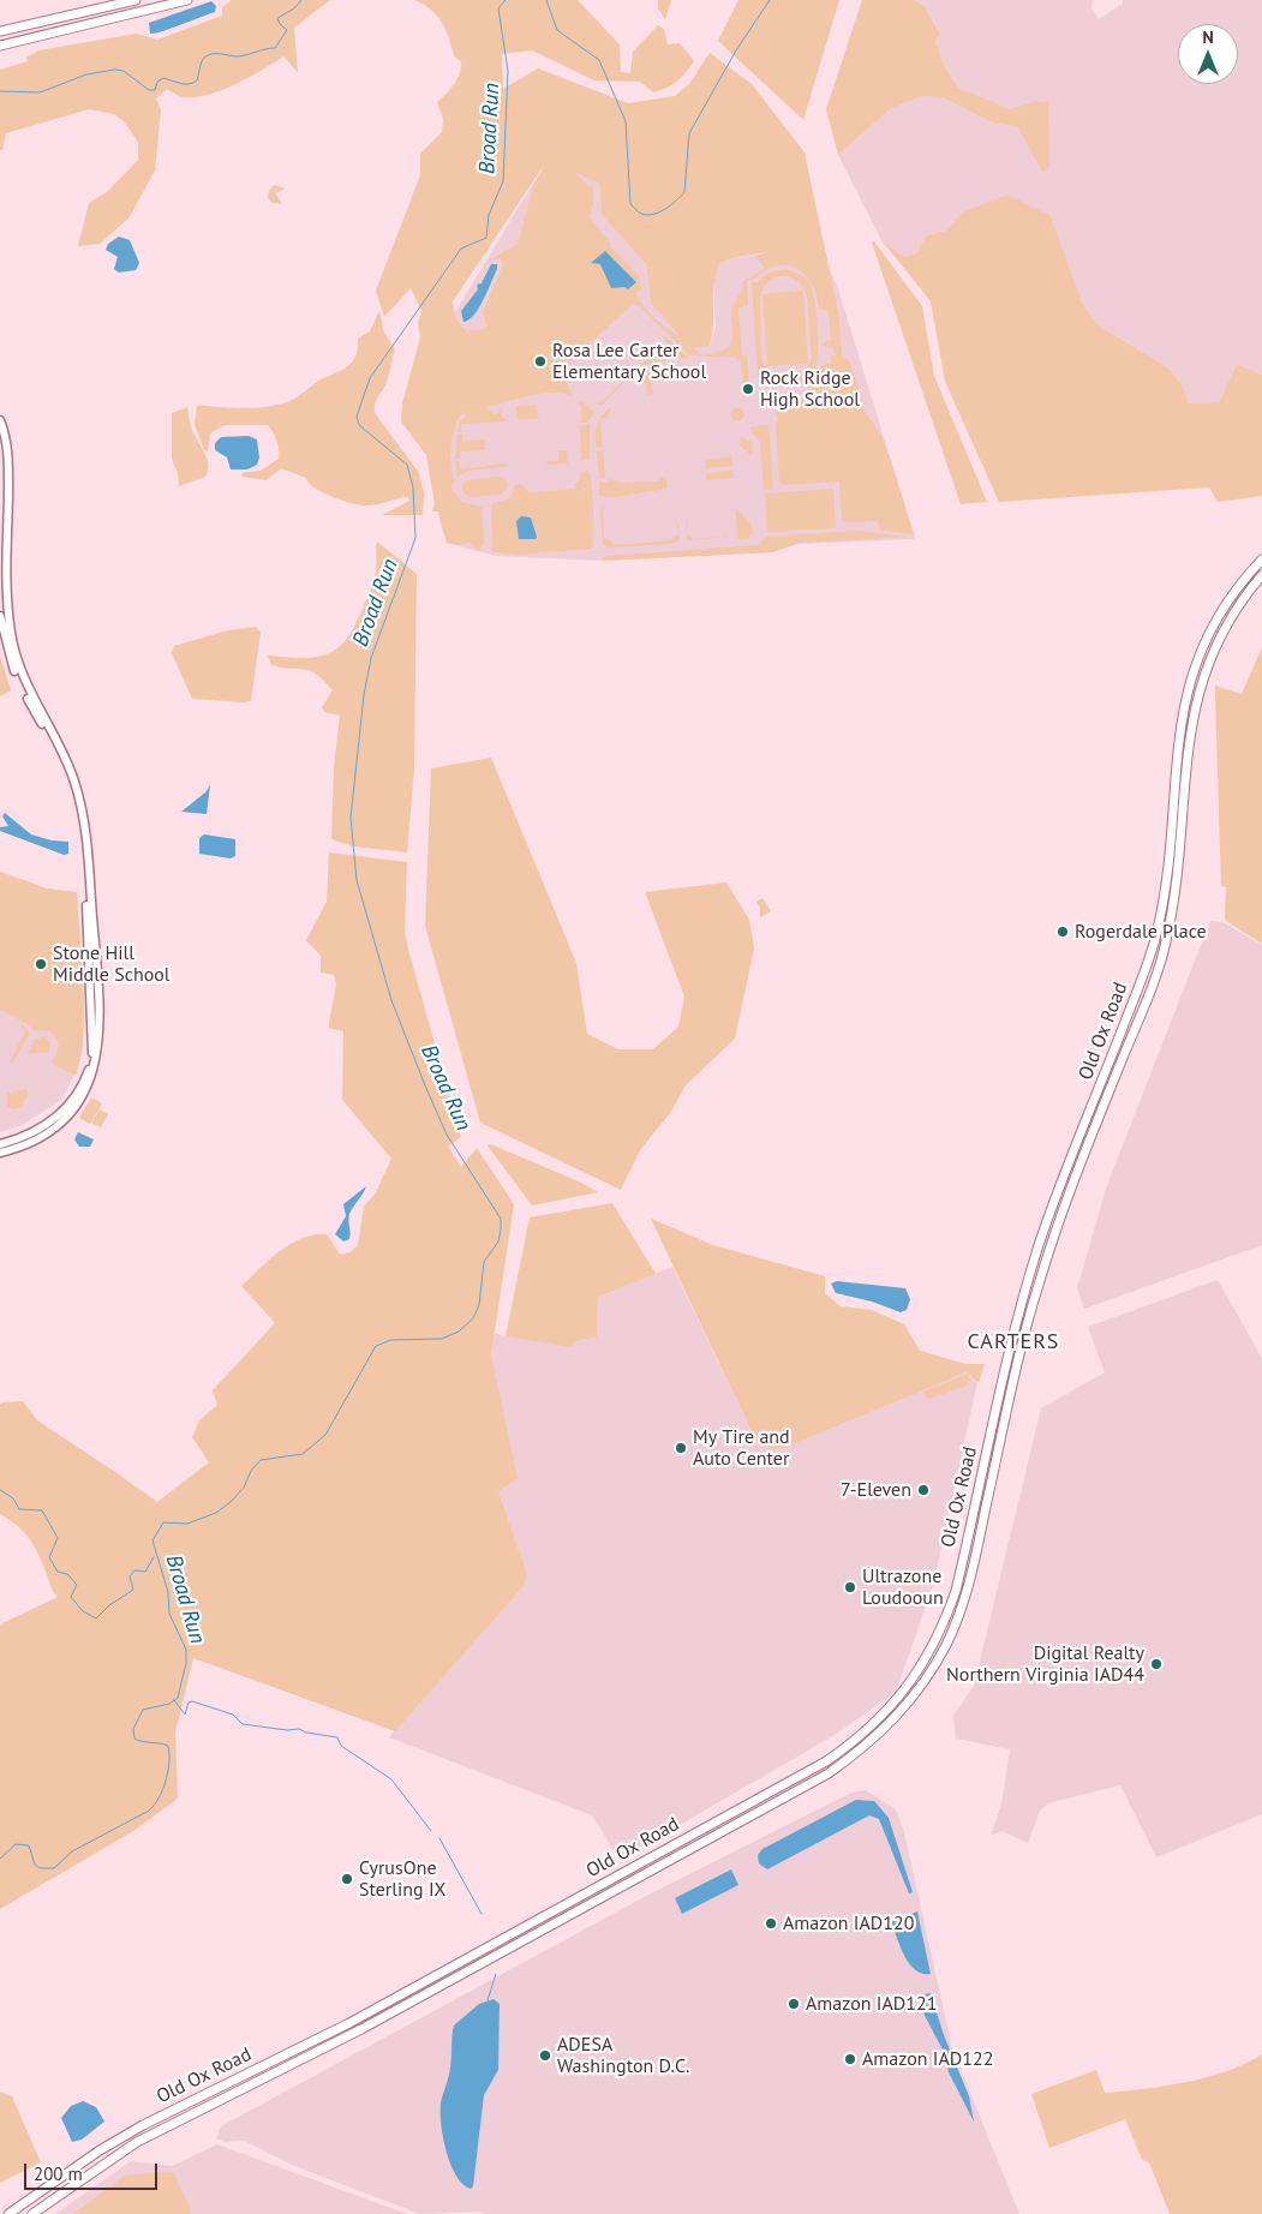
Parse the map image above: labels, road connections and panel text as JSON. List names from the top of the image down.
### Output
{
  "streets": {
    "main road": ["Old Ox Road"]
  },
  "districts": ["CARTERS"],
  "water": ["Broad Run"],
  "places": [
    "Rosa Lee Carter Elementary School",
    "Rock Ridge High School",
    "Rogerdale Place",
    "Stone Hill Middle School",
    "My Tire and Auto Center",
    "7-Eleven",
    "Ultrazone Loudooun",
    "Digital Realty Northern Virginia IAD44",
    "CyrusOne Sterling IX",
    "Amazon IAD120",
    "Amazon IAD121",
    "ADESA Washington D.C.",
    "Amazon IAD122"
  ],
  "scale_bar": "200 m",
  "north": "top"
}
